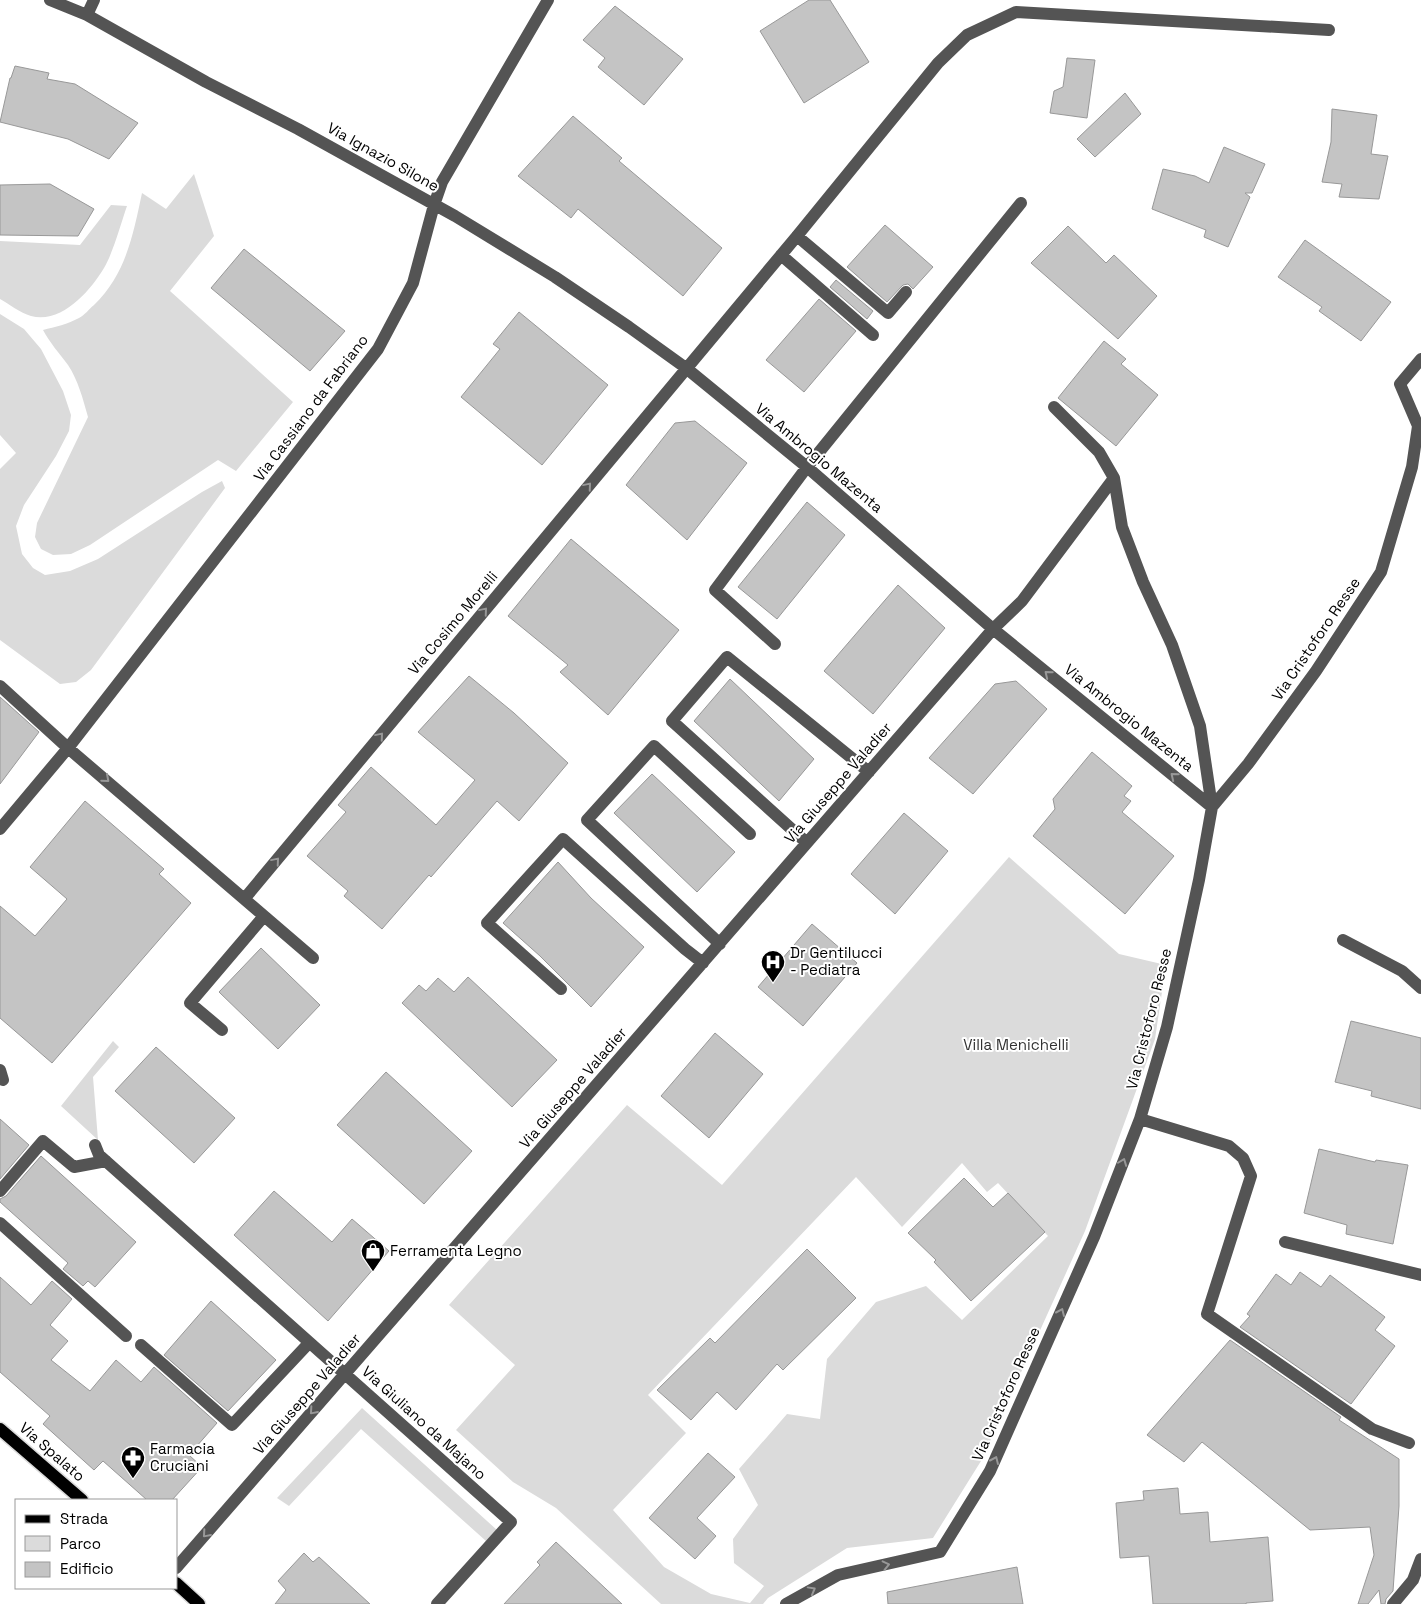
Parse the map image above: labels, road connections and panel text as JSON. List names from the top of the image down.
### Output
{
  "streets": {
    "main road": ["Via Spalato"],
    "street": [
      "Via Ignazio Silone",
      "Via Cassiano da Fabriano",
      "Via Ambrogio Mazenta",
      "Via Cosimo Morelli",
      "Via Cristoforo Resse",
      "Via Giuseppe Valadier",
      "Via Giuliano da Majano"
    ]
  },
  "crossings": [
    ["Via Ignazio Silone", "Via Cassiano da Fabriano"],
    ["Via Ignazio Silone", "Via Ambrogio Mazenta"],
    ["Via Ignazio Silone", "Via Cosimo Morelli"],
    ["Via Ambrogio Mazenta", "Via Cosimo Morelli"],
    ["Via Ambrogio Mazenta", "Via Cristoforo Resse"],
    ["Via Ambrogio Mazenta", "Via Giuseppe Valadier"],
    ["Via Giuseppe Valadier", "Via Giuliano da Majano"]
  ],
  "one_way": ["Via Cosimo Morelli", "Via Cristoforo Resse"],
  "parks": ["Villa Menichelli"],
  "places": {
    "hospital": ["Dr Gentilucci - Pediatra"],
    "shop": ["Ferramenta Legno"],
    "pharmacy": ["Farmacia Cruciani"]
  },
  "legend": ["Strada", "Parco", "Edificio"]
}
